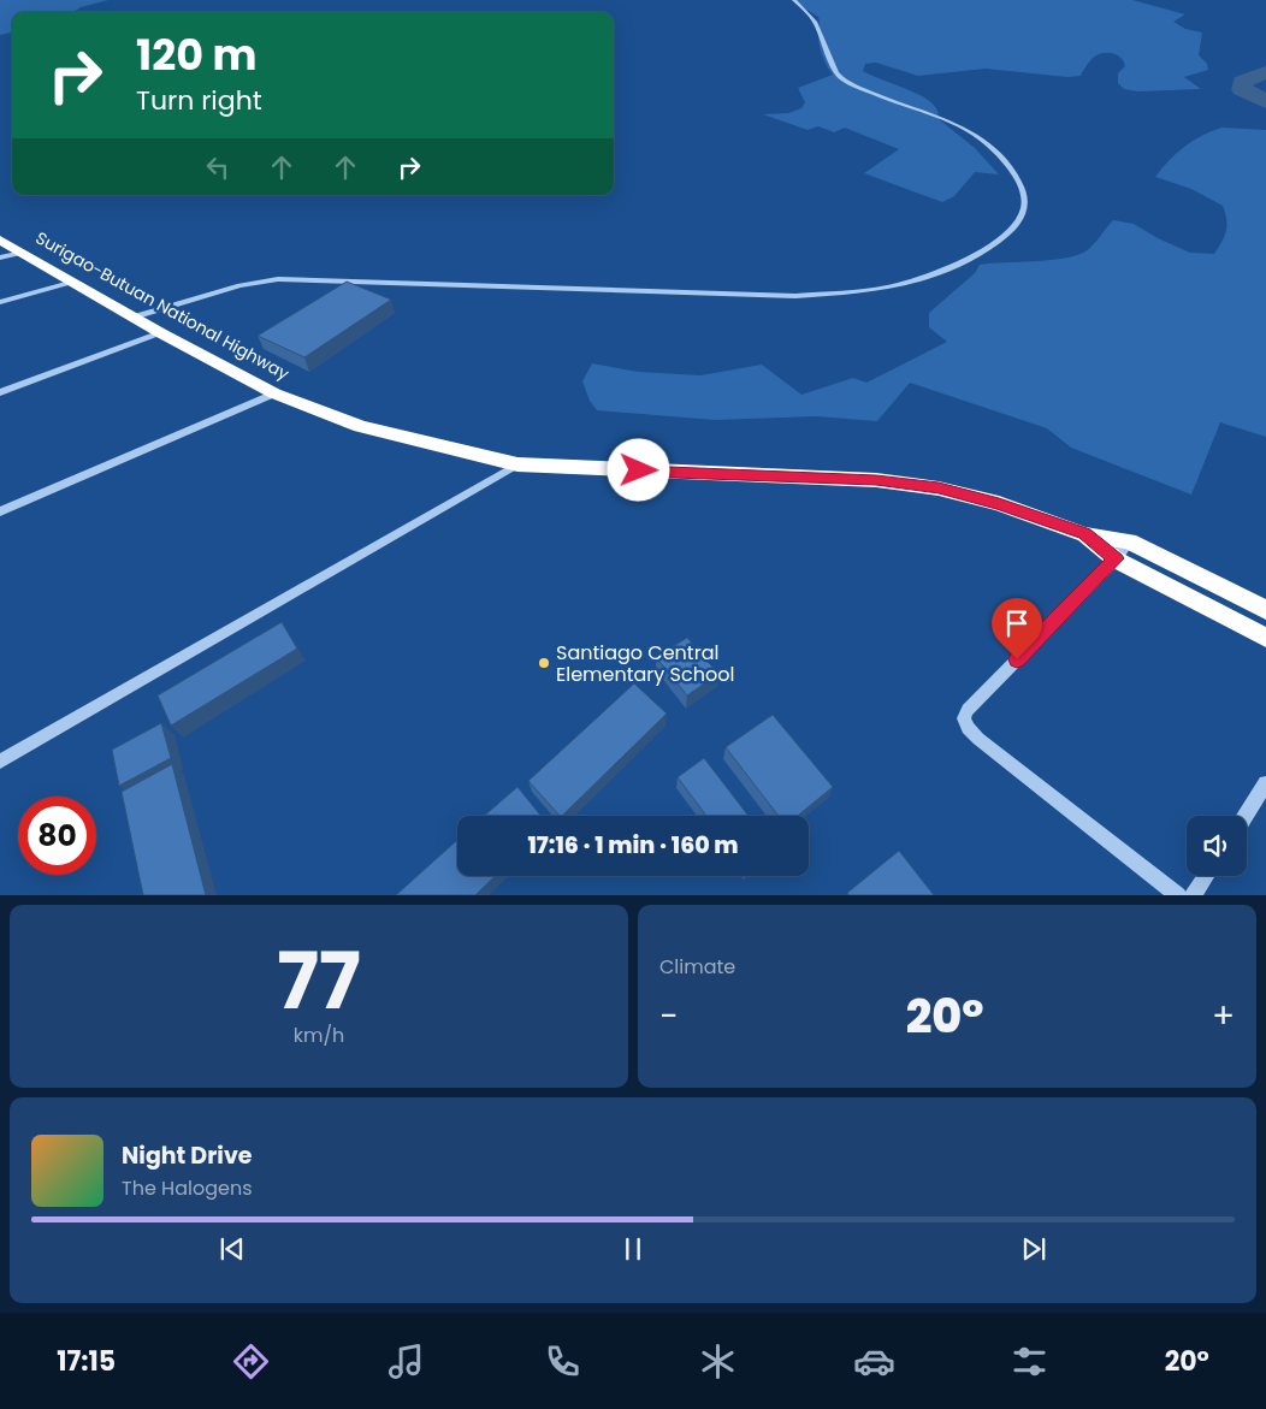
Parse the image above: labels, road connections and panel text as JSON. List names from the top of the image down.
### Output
{
  "streets": {
    "highway": ["Surigao-Butuan National Highway"]
  },
  "places": ["Santiago Central Elementary School"],
  "page": {
    "turn": ["120 m", "Turn right"],
    "limit": "80",
    "trip": "17:16 · 1 min · 160 m",
    "tile": [
      ["77", "km/h"],
      "Climate"
    ],
    "heat": ["−", "20°", "+"],
    "song": ["Night Drive", "The Halogens"],
    "tabs": ["17:15", "20°"]
  }
}
